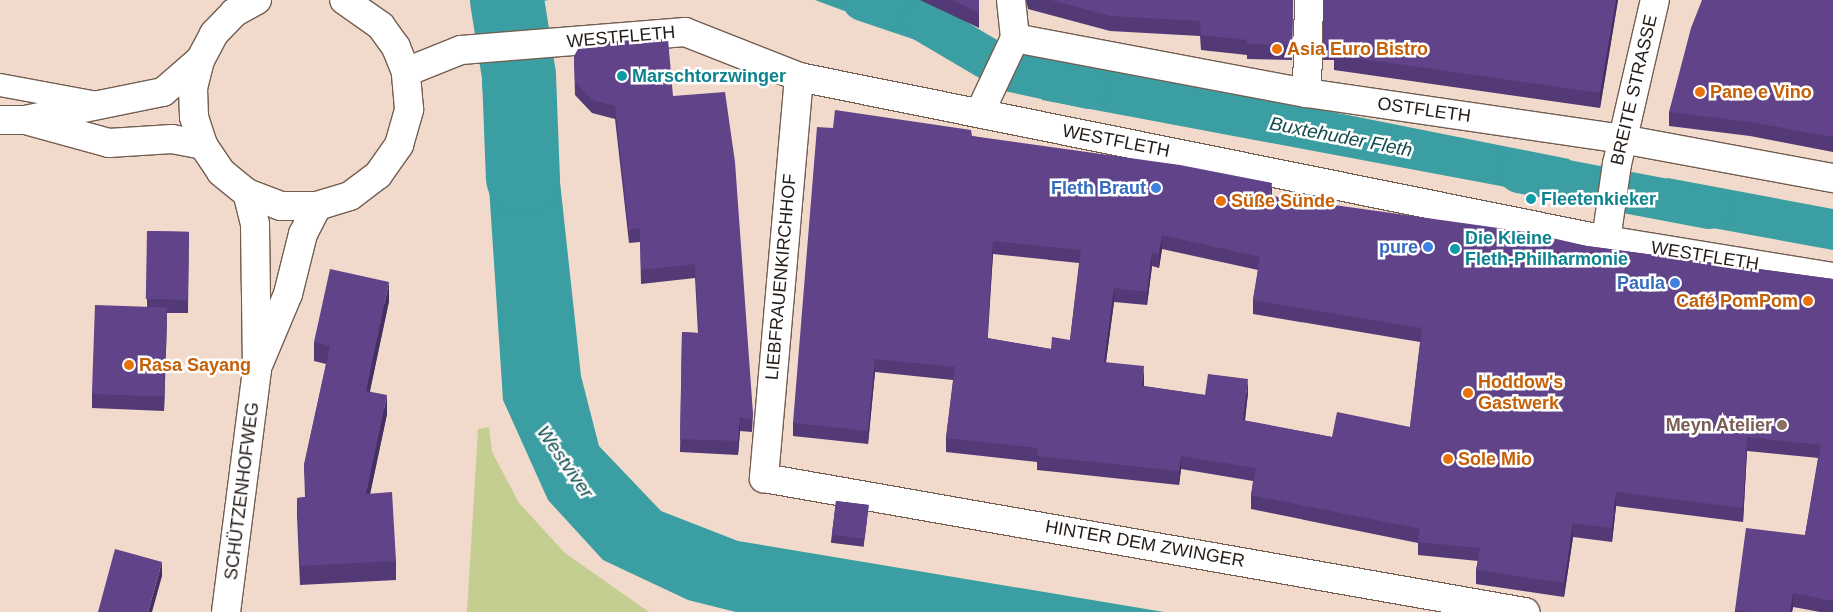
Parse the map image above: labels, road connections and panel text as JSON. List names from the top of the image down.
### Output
{
  "streets": {
    "street": [
      "WESTFLETH",
      "BREITE STRASSE",
      "OSTFLETH",
      "LIEBFRAUENKIRCHHOF",
      "SCHÜTZENHOFWEG",
      "HINTER DEM ZWINGER"
    ]
  },
  "crossings": [
    ["WESTFLETH", "BREITE STRASSE"],
    ["WESTFLETH", "LIEBFRAUENKIRCHHOF"],
    ["BREITE STRASSE", "OSTFLETH"],
    ["LIEBFRAUENKIRCHHOF", "HINTER DEM ZWINGER"]
  ],
  "water": ["Buxtehuder Fleth", "Westviver"],
  "places": [
    "Asia Euro Bistro",
    "Marschtorzwinger",
    "Pane e Vino",
    "Fleth Braut",
    "Fleetenkieker",
    "Süße Sünde",
    "pure",
    "Die Kleine Fleth-Philharmonie",
    "Paula",
    "Café PomPom",
    "Rasa Sayang",
    "Hoddow's Gastwerk",
    "Meyn Atelier",
    "Sole Mio"
  ]
}
